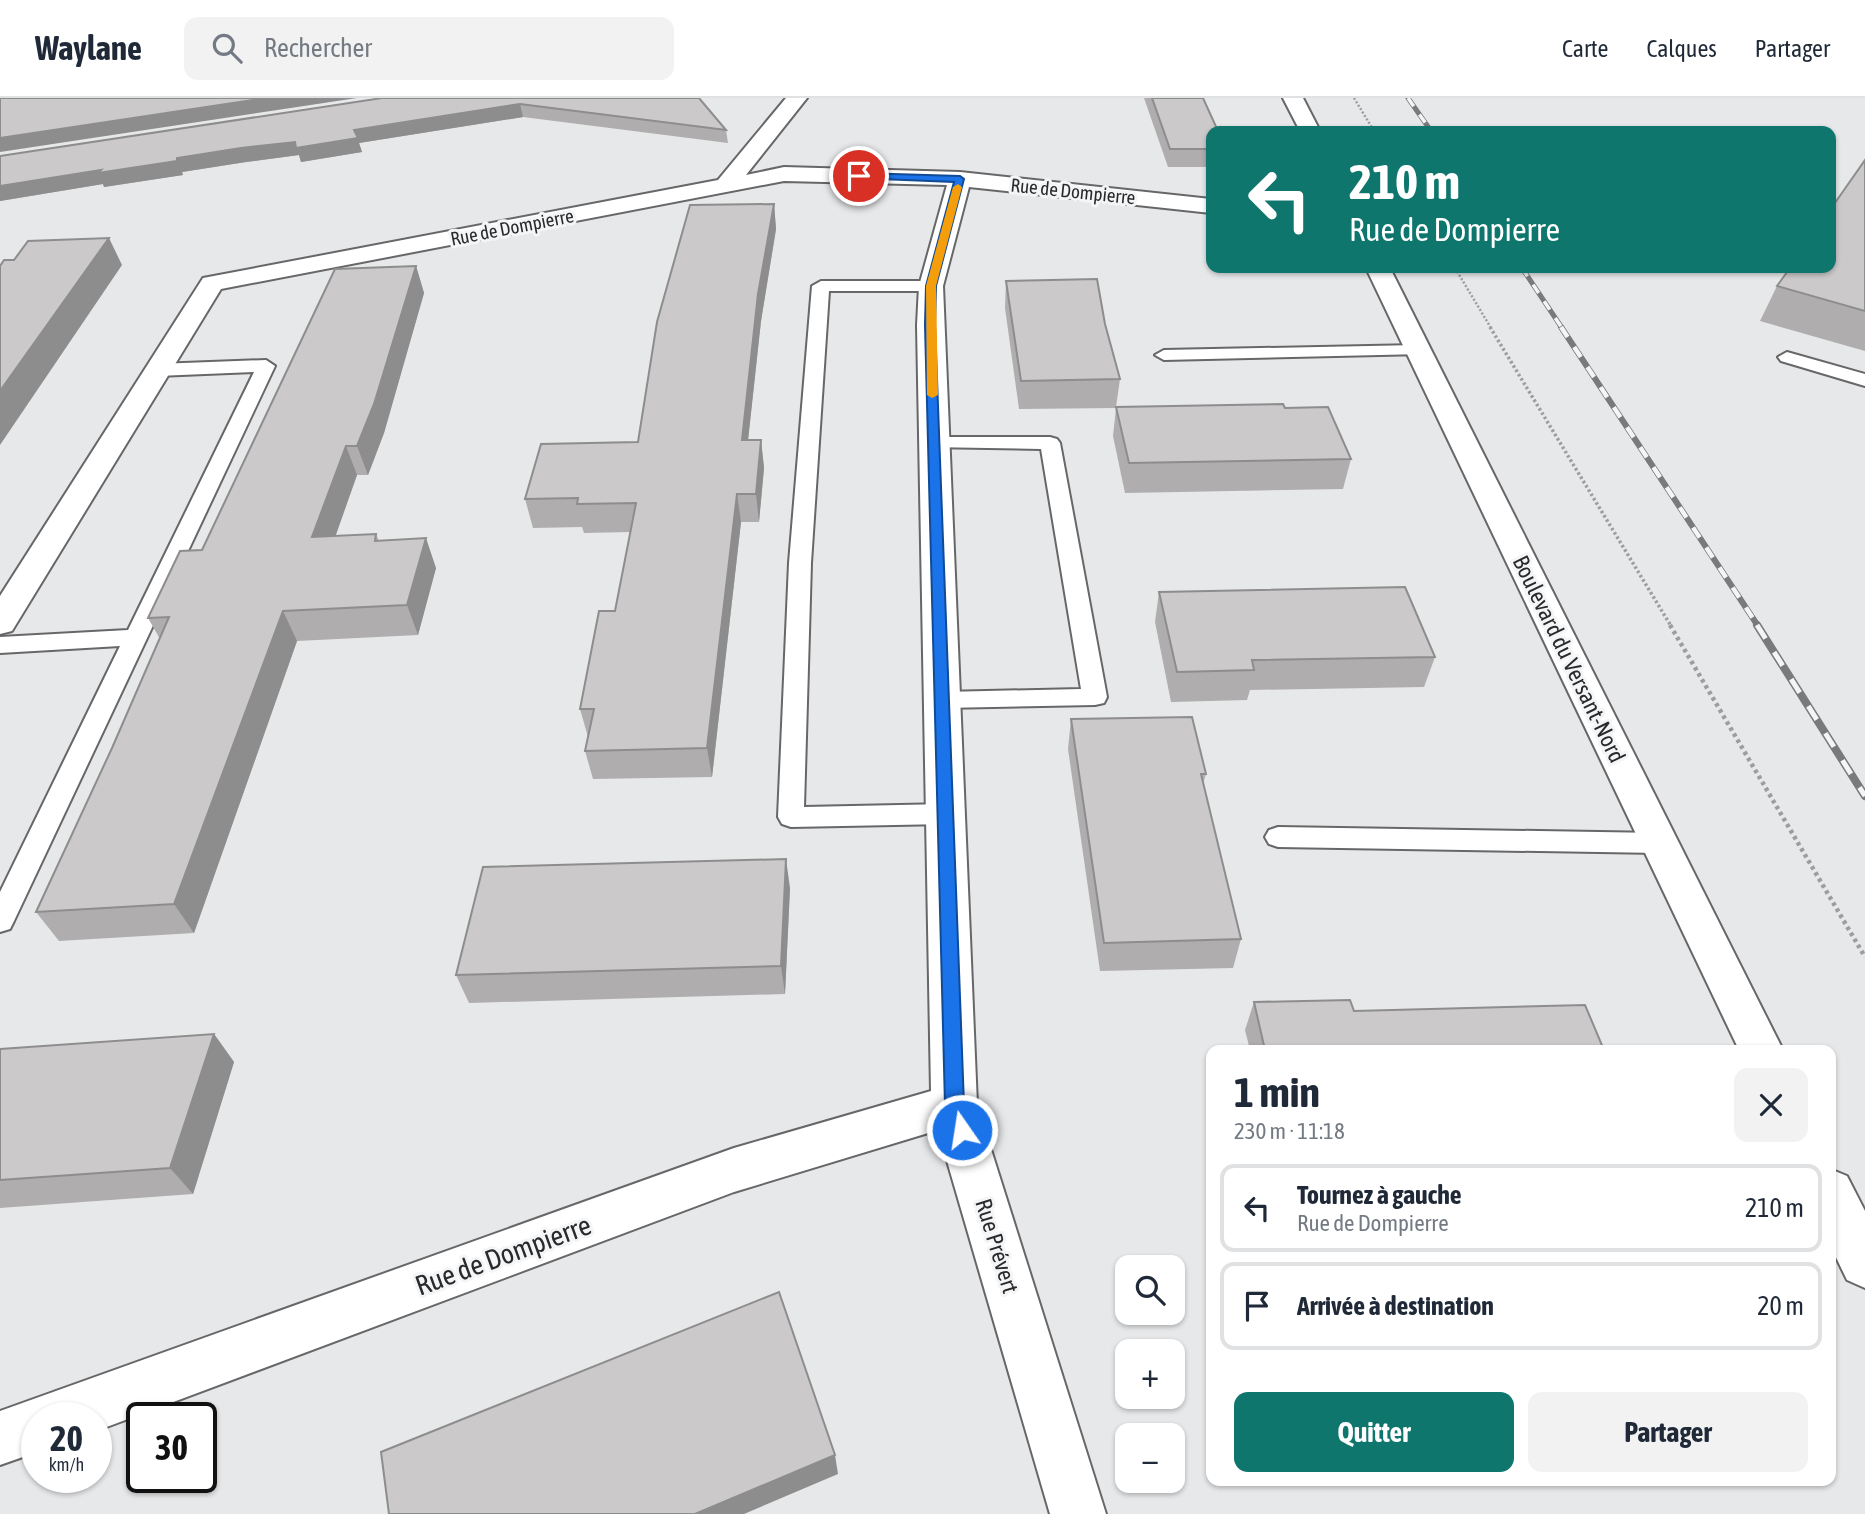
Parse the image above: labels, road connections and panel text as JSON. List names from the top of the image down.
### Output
{
  "streets": {
    "street": ["Rue de Dompierre", "Boulevard du Versant-Nord", "Rue Prévert"]
  },
  "crossings": [
    ["Rue de Dompierre", "Rue Prévert"]
  ],
  "page": {
    "header": "Waylane",
    "search": "Rechercher",
    "nav": ["Carte", "Calques", "Partager"],
    "turn": ["210 m", "Rue de Dompierre"],
    "heading": ["1 min", "230 m · 11:18"],
    "list": [
      {
        "name": "Tournez à gauche",
        "note": "Rue de Dompierre",
        "value": "210 m"
      },
      {
        "name": "Arrivée à destination",
        "value": "20 m"
      }
    ],
    "map_buttons": ["+", "−"],
    "buttons": ["Quitter", "Partager"],
    "speed": "20 km/h",
    "limit": "30"
  }
}
